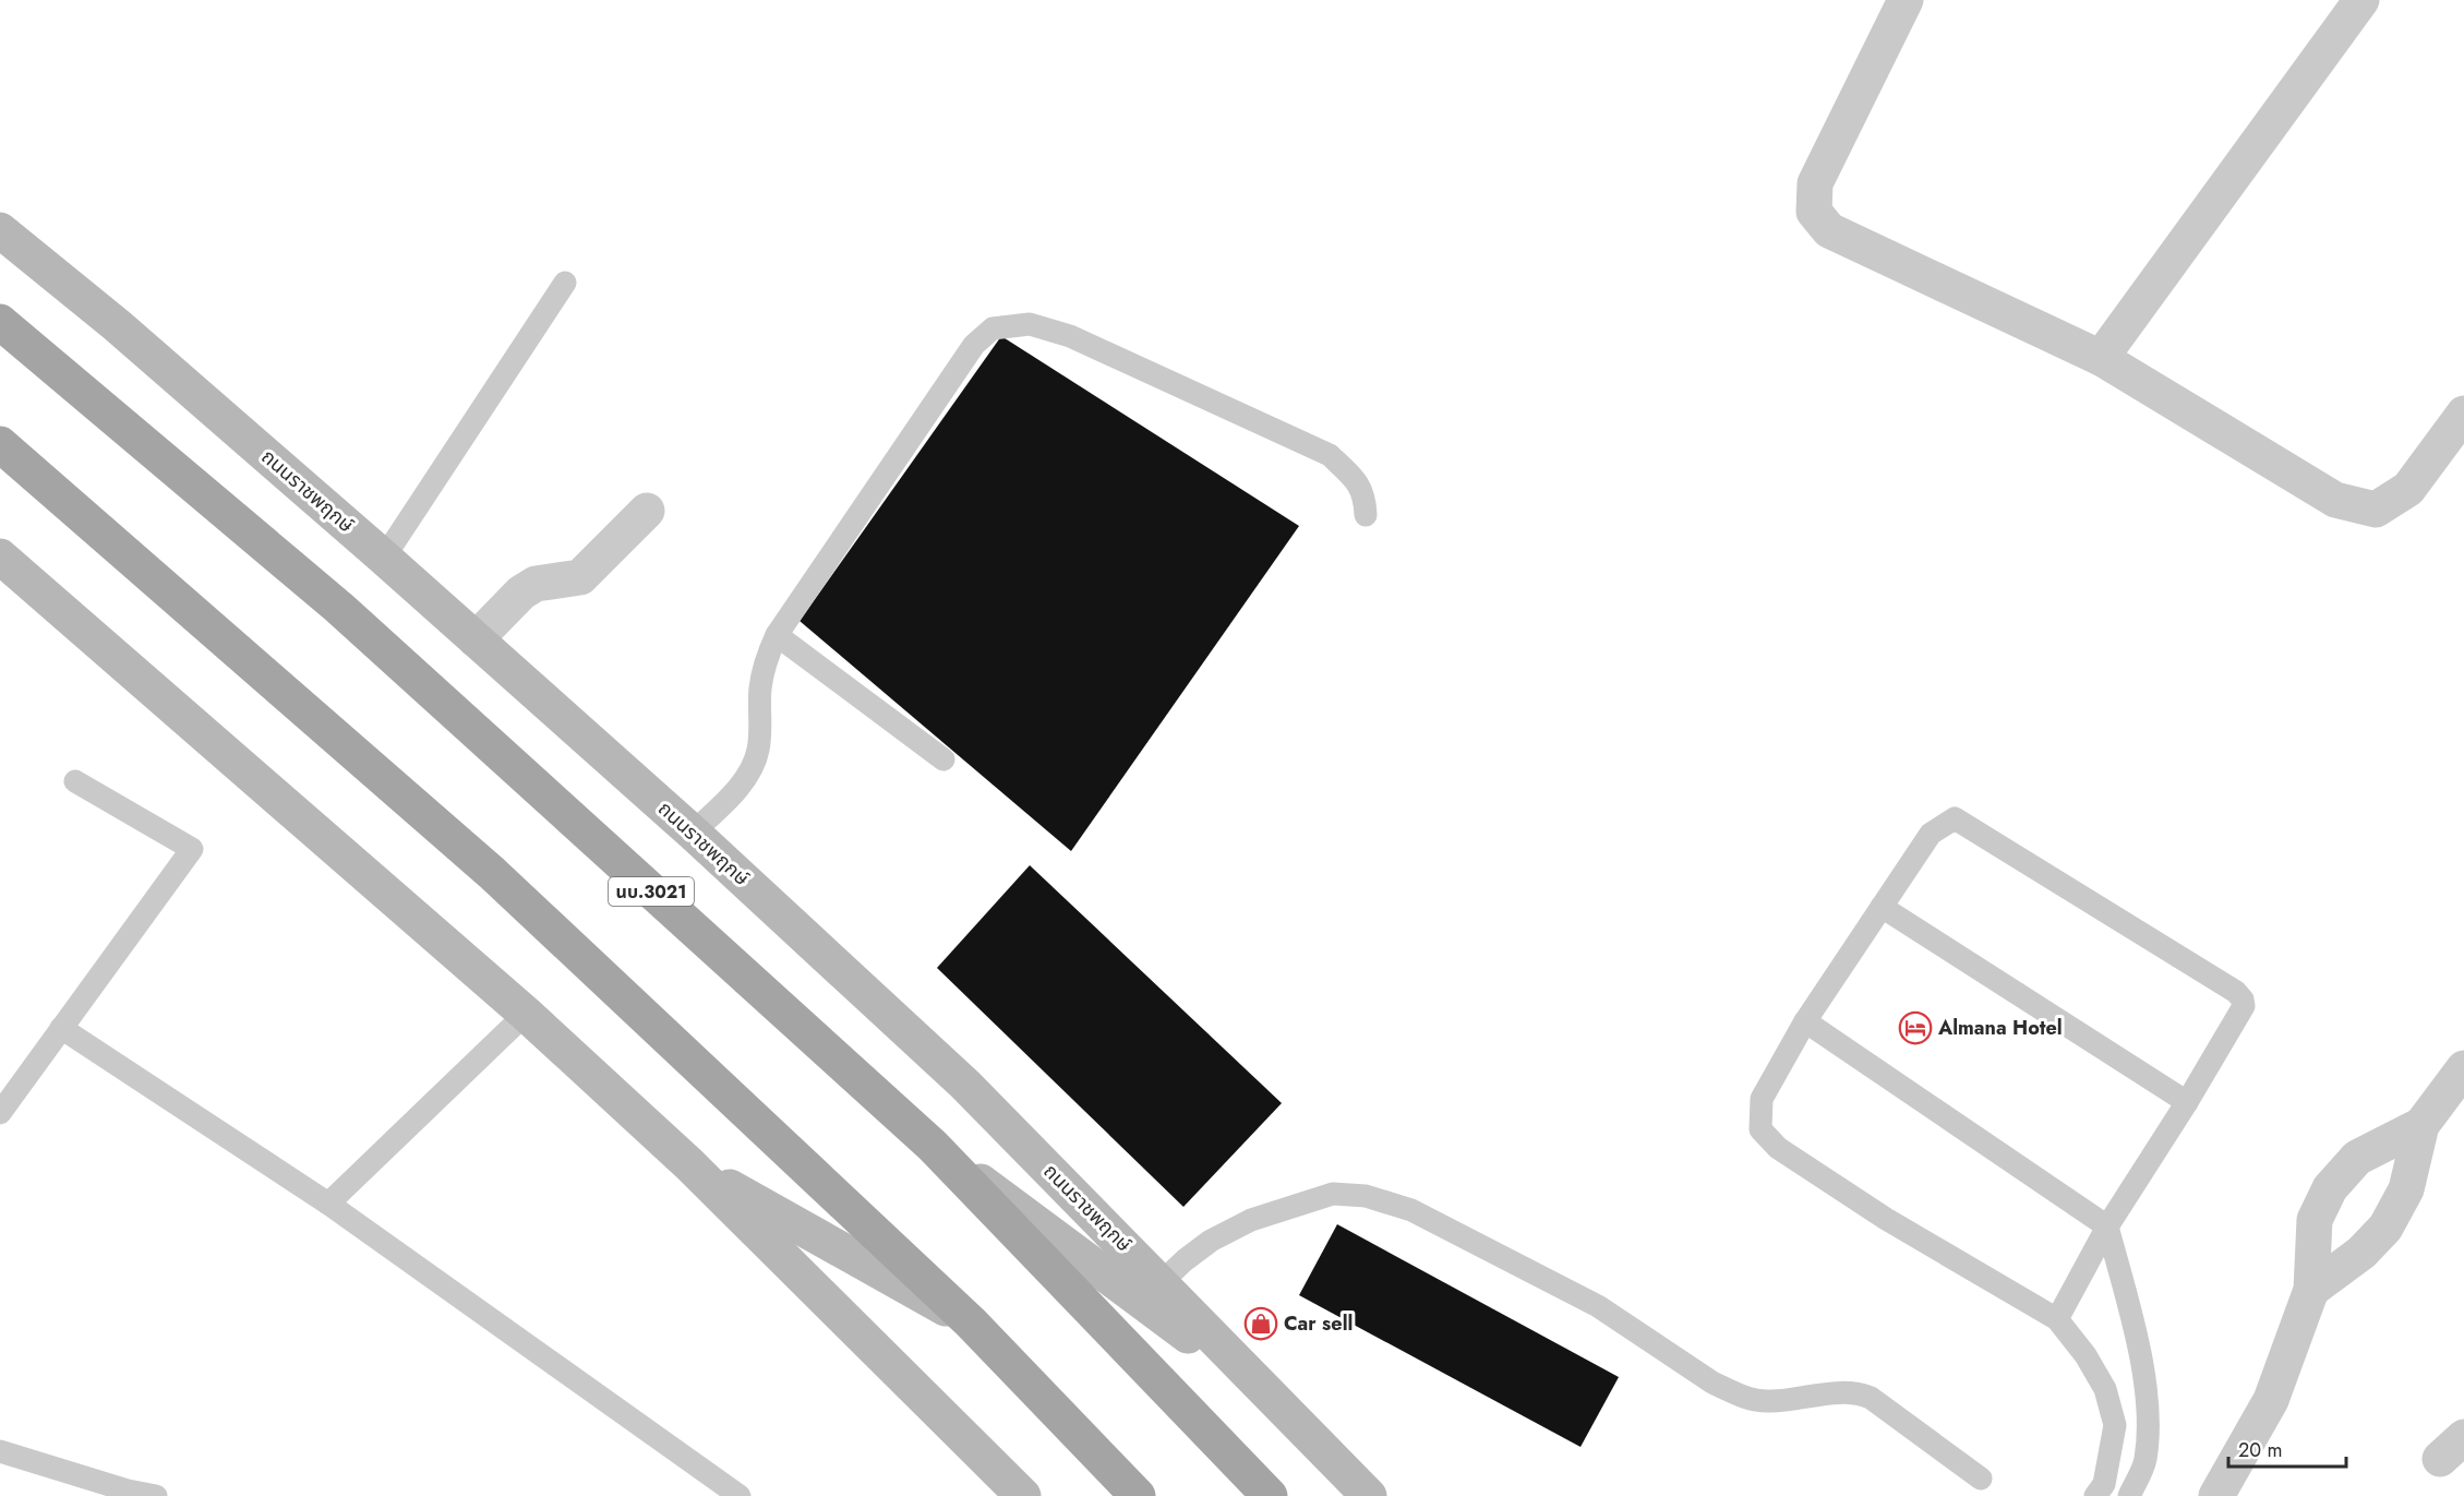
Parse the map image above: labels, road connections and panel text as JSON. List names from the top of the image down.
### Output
{
  "streets": {
    "main road": ["ถนนราชพฤกษ์", "นบ.3021"]
  },
  "places": {
    "hotel": ["Almana Hotel"],
    "shop": ["Car sell"]
  },
  "scale_bar": "20 m"
}
